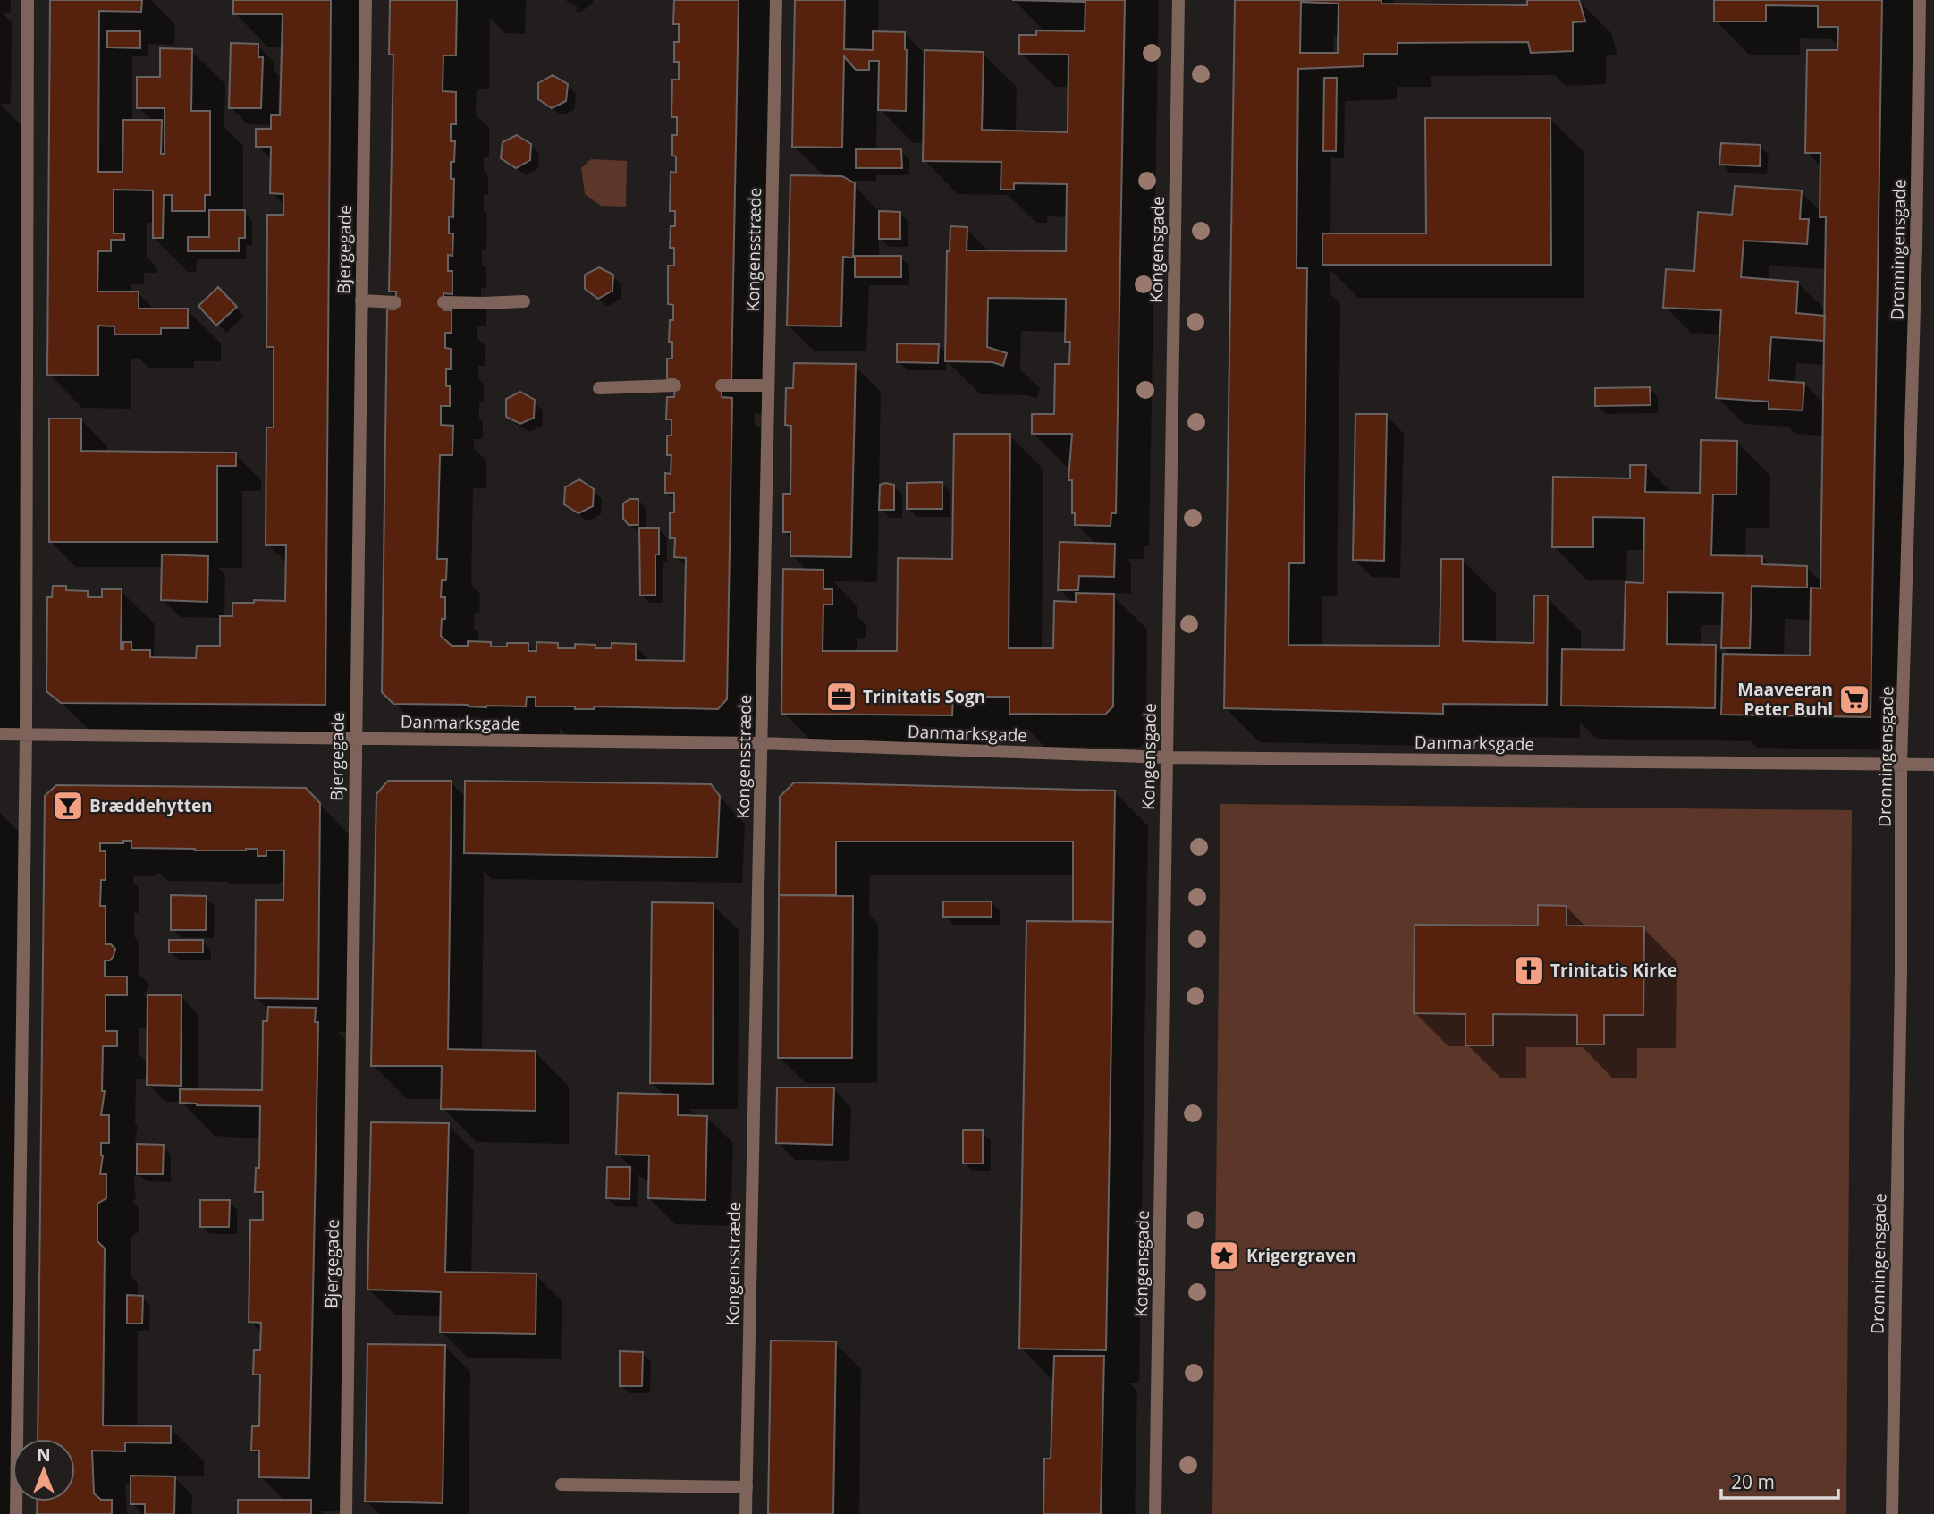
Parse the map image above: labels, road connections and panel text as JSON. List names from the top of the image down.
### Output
{
  "streets": {
    "street": [
      "Bjergegade",
      "Kongensstræde",
      "Kongensgade",
      "Dronningensgade",
      "Danmarksgade"
    ]
  },
  "crossings": [
    ["Bjergegade", "Danmarksgade"],
    ["Kongensstræde", "Danmarksgade"],
    ["Kongensgade", "Danmarksgade"],
    ["Dronningensgade", "Danmarksgade"]
  ],
  "places": {
    "office": ["Trinitatis Sogn"],
    "supermarket": ["Maaveeran Peter Buhl"],
    "bar": ["Bræddehytten"],
    "church": ["Trinitatis Kirke"],
    "place": ["Krigergraven"]
  },
  "scale_bar": "20 m",
  "north": "top"
}
